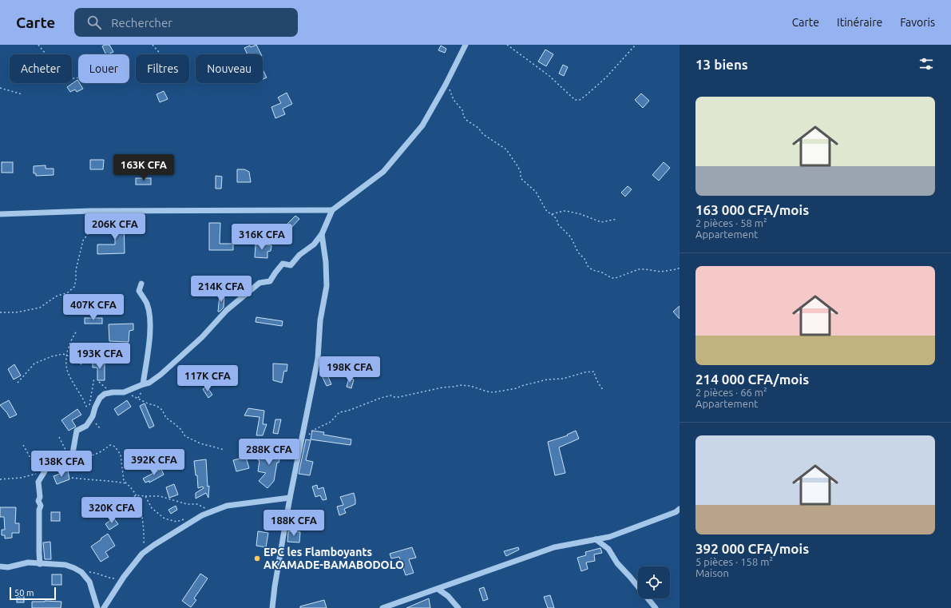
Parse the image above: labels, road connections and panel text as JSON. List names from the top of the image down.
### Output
{
  "places": ["EPC les Flamboyants AKAMADE-BAMABODOLO"],
  "scale_bar": "50 m",
  "page": {
    "header": "Carte",
    "search": "Rechercher",
    "nav": ["Carte", "Itinéraire", "Favoris"],
    "heading": "13 biens",
    "chip": [
      "Acheter",
      "Louer",
      "Filtres",
      "Nouveau"
    ],
    "list": [
      {
        "name": "163 000 CFA/mois",
        "note": "2 pièces · 58 m² · Appartement"
      },
      {
        "name": "214 000 CFA/mois",
        "note": "2 pièces · 66 m² · Appartement"
      },
      {
        "name": "392 000 CFA/mois",
        "note": "5 pièces · 158 m² · Maison"
      }
    ],
    "price": [
      "163K CFA",
      "206K CFA",
      "316K CFA",
      "214K CFA",
      "407K CFA",
      "193K CFA",
      "198K CFA",
      "117K CFA",
      "288K CFA",
      "392K CFA",
      "138K CFA",
      "320K CFA",
      "188K CFA"
    ],
    "scale": "50 m"
  }
}
